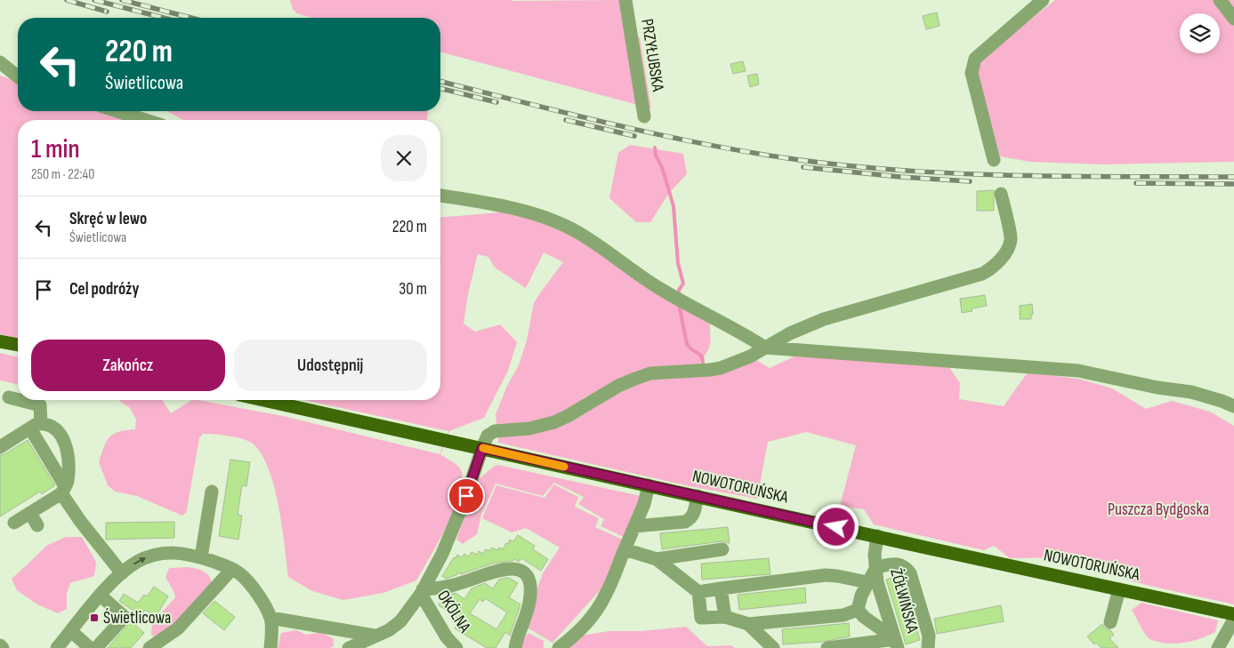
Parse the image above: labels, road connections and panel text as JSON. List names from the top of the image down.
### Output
{
  "streets": {
    "main road": ["NOWOTORUŃSKA"],
    "street": ["PRZYŁUBSKA", "ŻÓŁWIŃSKA", "OKÓLNA"]
  },
  "crossings": [
    ["NOWOTORUŃSKA", "ŻÓŁWIŃSKA"]
  ],
  "parks": ["Puszcza Bydgoska"],
  "places": {
    "transit": ["Świetlicowa"]
  },
  "page": {
    "turn": ["220 m", "Świetlicowa"],
    "heading": ["1 min", "250 m · 22:40"],
    "list": [
      {
        "name": "Skręć w lewo",
        "note": "Świetlicowa",
        "value": "220 m"
      },
      {
        "name": "Cel podróży",
        "value": "30 m"
      }
    ],
    "buttons": ["Zakończ", "Udostępnij"]
  }
}
